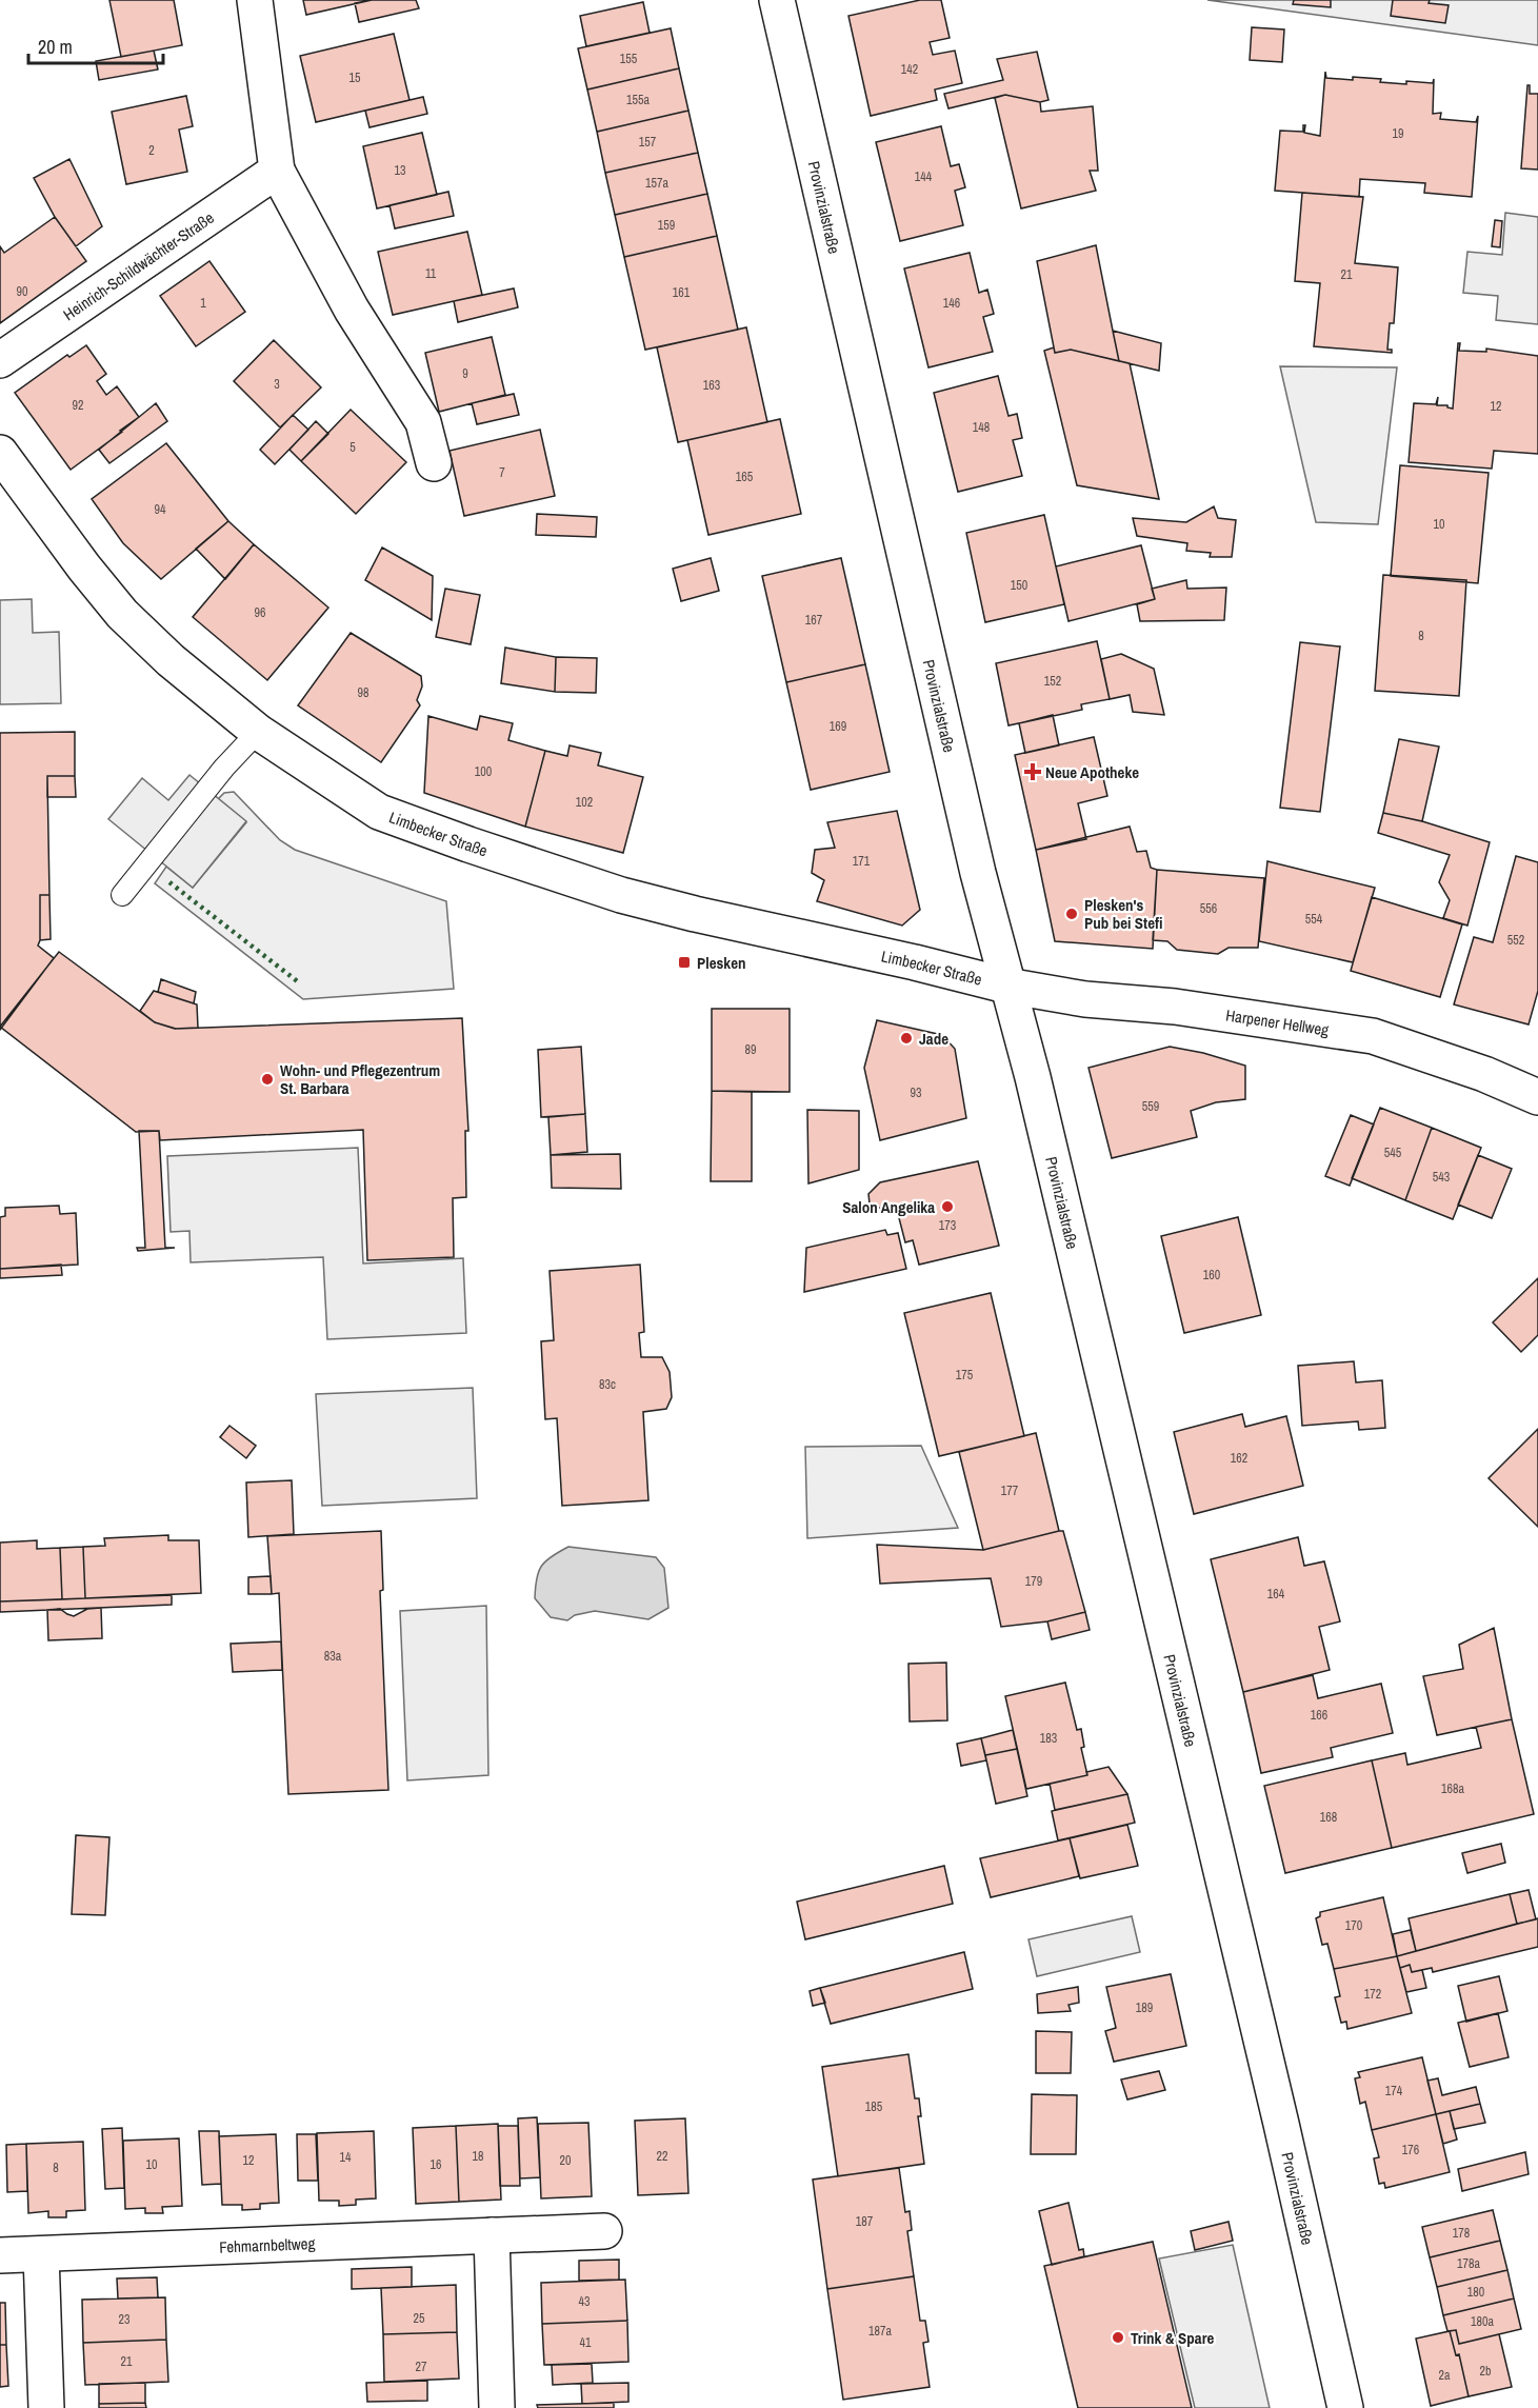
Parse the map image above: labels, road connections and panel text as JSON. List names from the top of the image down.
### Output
{
  "streets": {
    "street": [
      "Provinzialstraße",
      "Heinrich-Schildwächter-Straße",
      "Limbecker Straße",
      "Harpener Hellweg",
      "Fehmarnbeltweg"
    ]
  },
  "crossings": [
    ["Provinzialstraße", "Limbecker Straße"],
    ["Provinzialstraße", "Harpener Hellweg"],
    ["Limbecker Straße", "Harpener Hellweg"]
  ],
  "places": {
    "health": ["Neue Apotheke"],
    "other": [
      "Plesken's Pub bei Stefi",
      "Jade",
      "Wohn- und Pflegezentrum St. Barbara",
      "Salon Angelika",
      "Trink & Spare"
    ],
    "transit": ["Plesken"]
  },
  "house_numbers": [
    "155",
    "142",
    "15",
    "155a",
    "19",
    "157",
    "2",
    "13",
    "144",
    "157a",
    "159",
    "11",
    "21",
    "90",
    "161",
    "1",
    "146",
    "9",
    "3",
    "163",
    "92",
    "12",
    "148",
    "5",
    "7",
    "165",
    "94",
    "10",
    "150",
    "96",
    "167",
    "8",
    "152",
    "98",
    "169",
    "100",
    "102",
    "171",
    "556",
    "554",
    "552",
    "89",
    "93",
    "559",
    "545",
    "543",
    "173",
    "160",
    "175",
    "83c",
    "162",
    "177",
    "179",
    "164",
    "83a",
    "166",
    "183",
    "168a",
    "168",
    "170",
    "172",
    "189",
    "174",
    "185",
    "176",
    "18",
    "22",
    "14",
    "12",
    "20",
    "10",
    "16",
    "8",
    "187",
    "178",
    "178a",
    "180",
    "43",
    "25",
    "23",
    "180a",
    "187a",
    "41",
    "21",
    "27",
    "2b",
    "2a"
  ],
  "scale_bar": "20 m"
}
